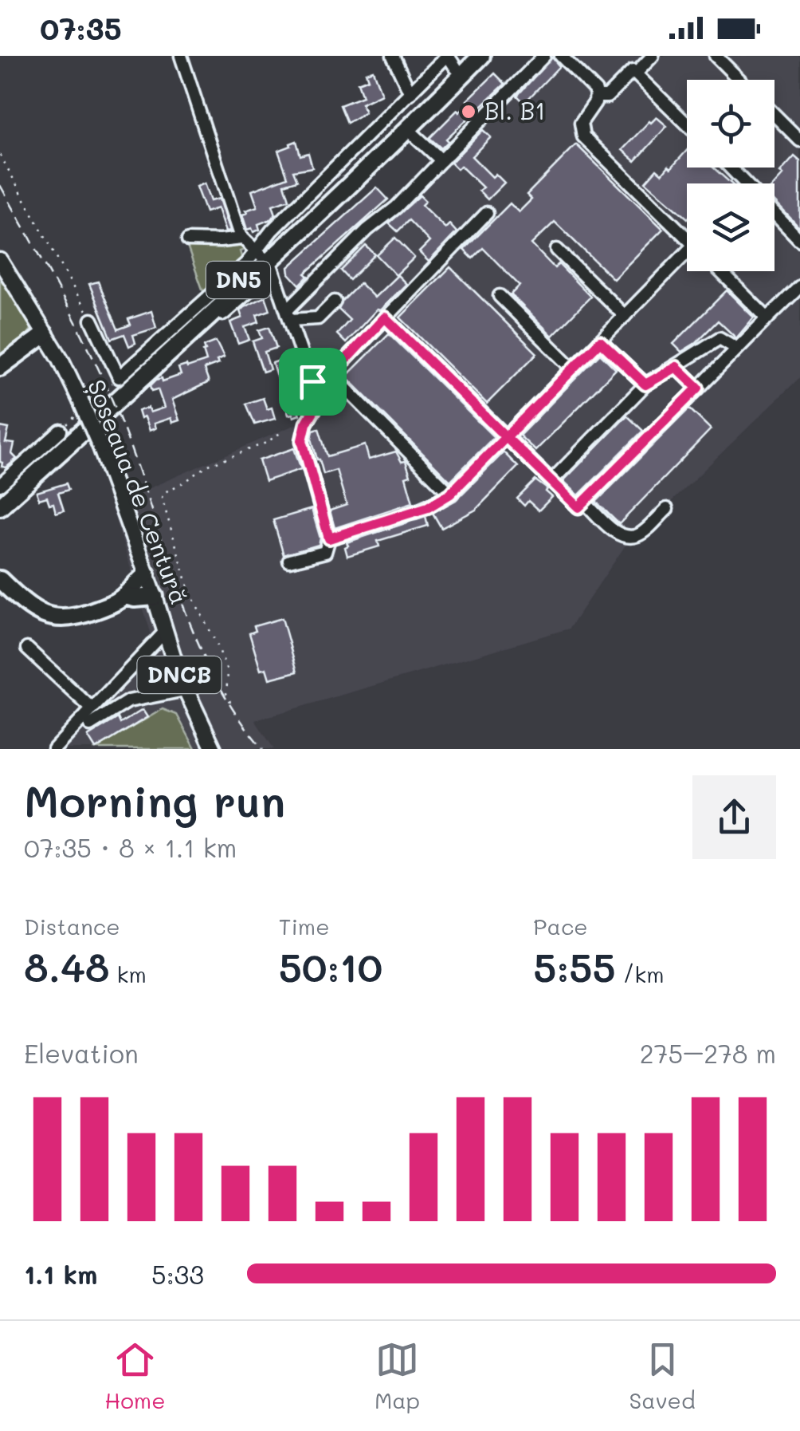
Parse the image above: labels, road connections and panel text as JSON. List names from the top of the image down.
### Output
{
  "streets": {
    "highway": ["DN5"],
    "main road": ["Șoseaua de Centură", "DNCB"]
  },
  "places": ["Bl. B1"],
  "page": {
    "status": "07:35",
    "heading": ["Morning run", "07:35 · 8 × 1.1 km"],
    "stats": [
      ["Distance", "8.48 km"],
      ["Time", "50:10"],
      ["Pace", "5:55 /km"]
    ],
    "chart": ["Elevation", "275–278 m"],
    "list": [
      {
        "name": "1.1 km",
        "note": "5:33"
      }
    ],
    "tabs": ["Home", "Map", "Saved"]
  }
}
